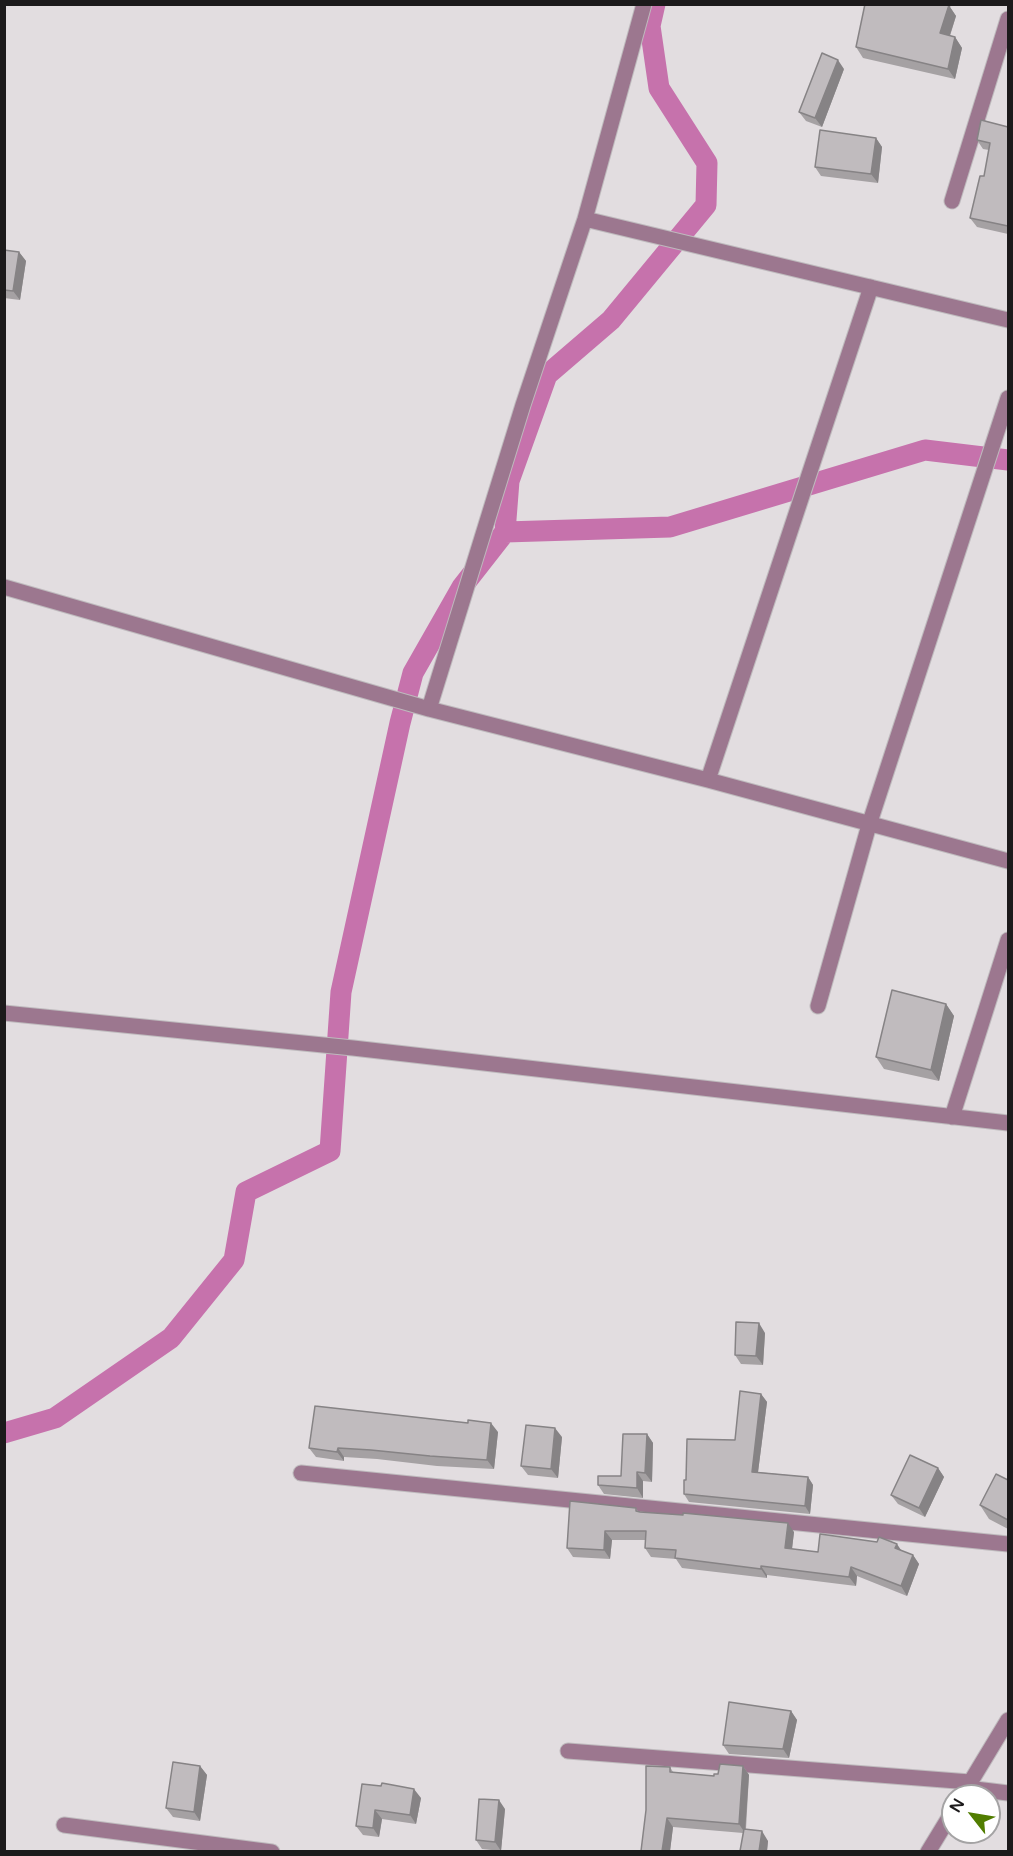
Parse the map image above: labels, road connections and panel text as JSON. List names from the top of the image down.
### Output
{
  "north": "top left"
}
